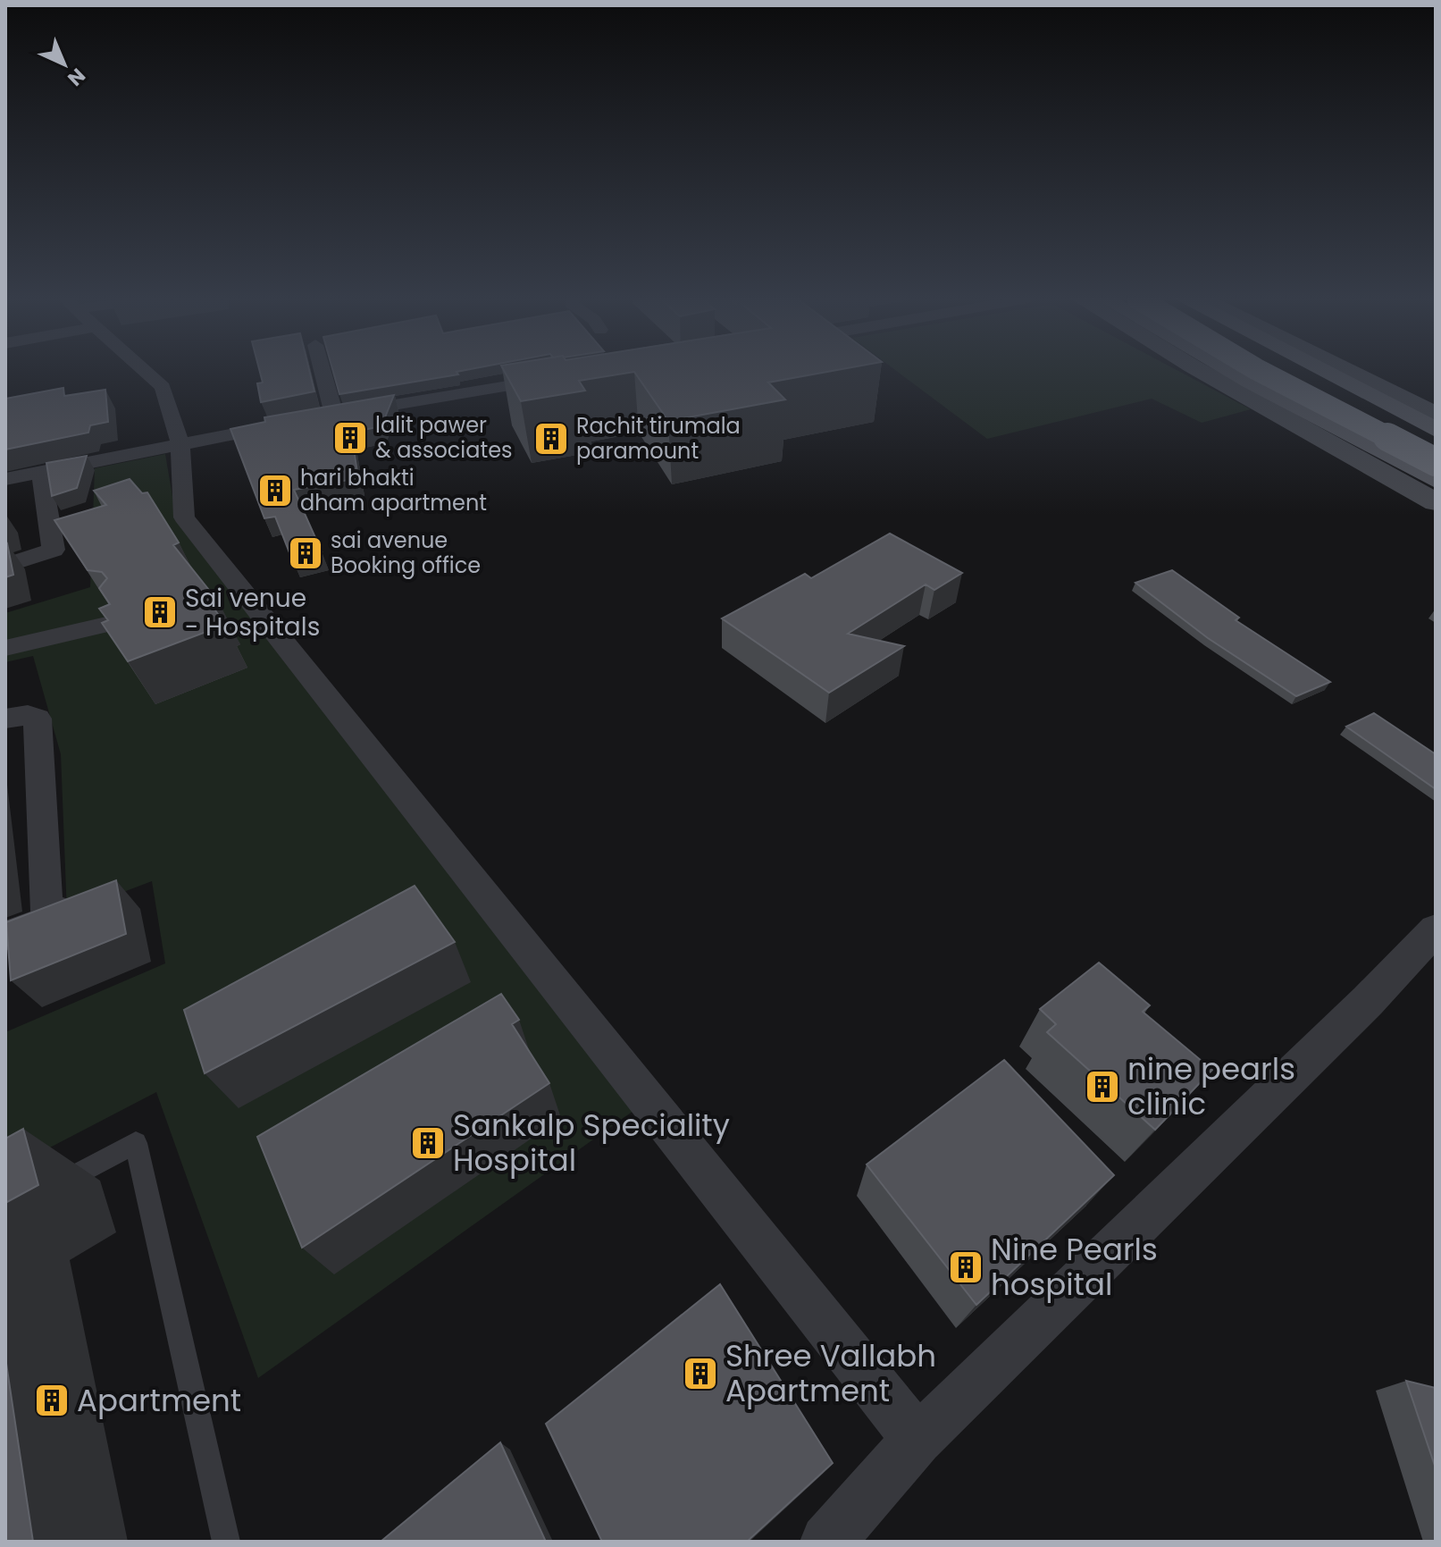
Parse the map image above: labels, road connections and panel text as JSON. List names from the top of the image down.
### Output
{
  "places": {
    "building": [
      "lalit pawer & associates",
      "Rachit tirumala paramount",
      "hari bhakti dham apartment",
      "sai avenue Booking office",
      "Sai venue - Hospitals",
      "nine pearls clinic",
      "Sankalp Speciality Hospital",
      "Nine Pearls hospital",
      "Shree Vallabh Apartment",
      "Apartment"
    ]
  },
  "north": "bottom right"
}
